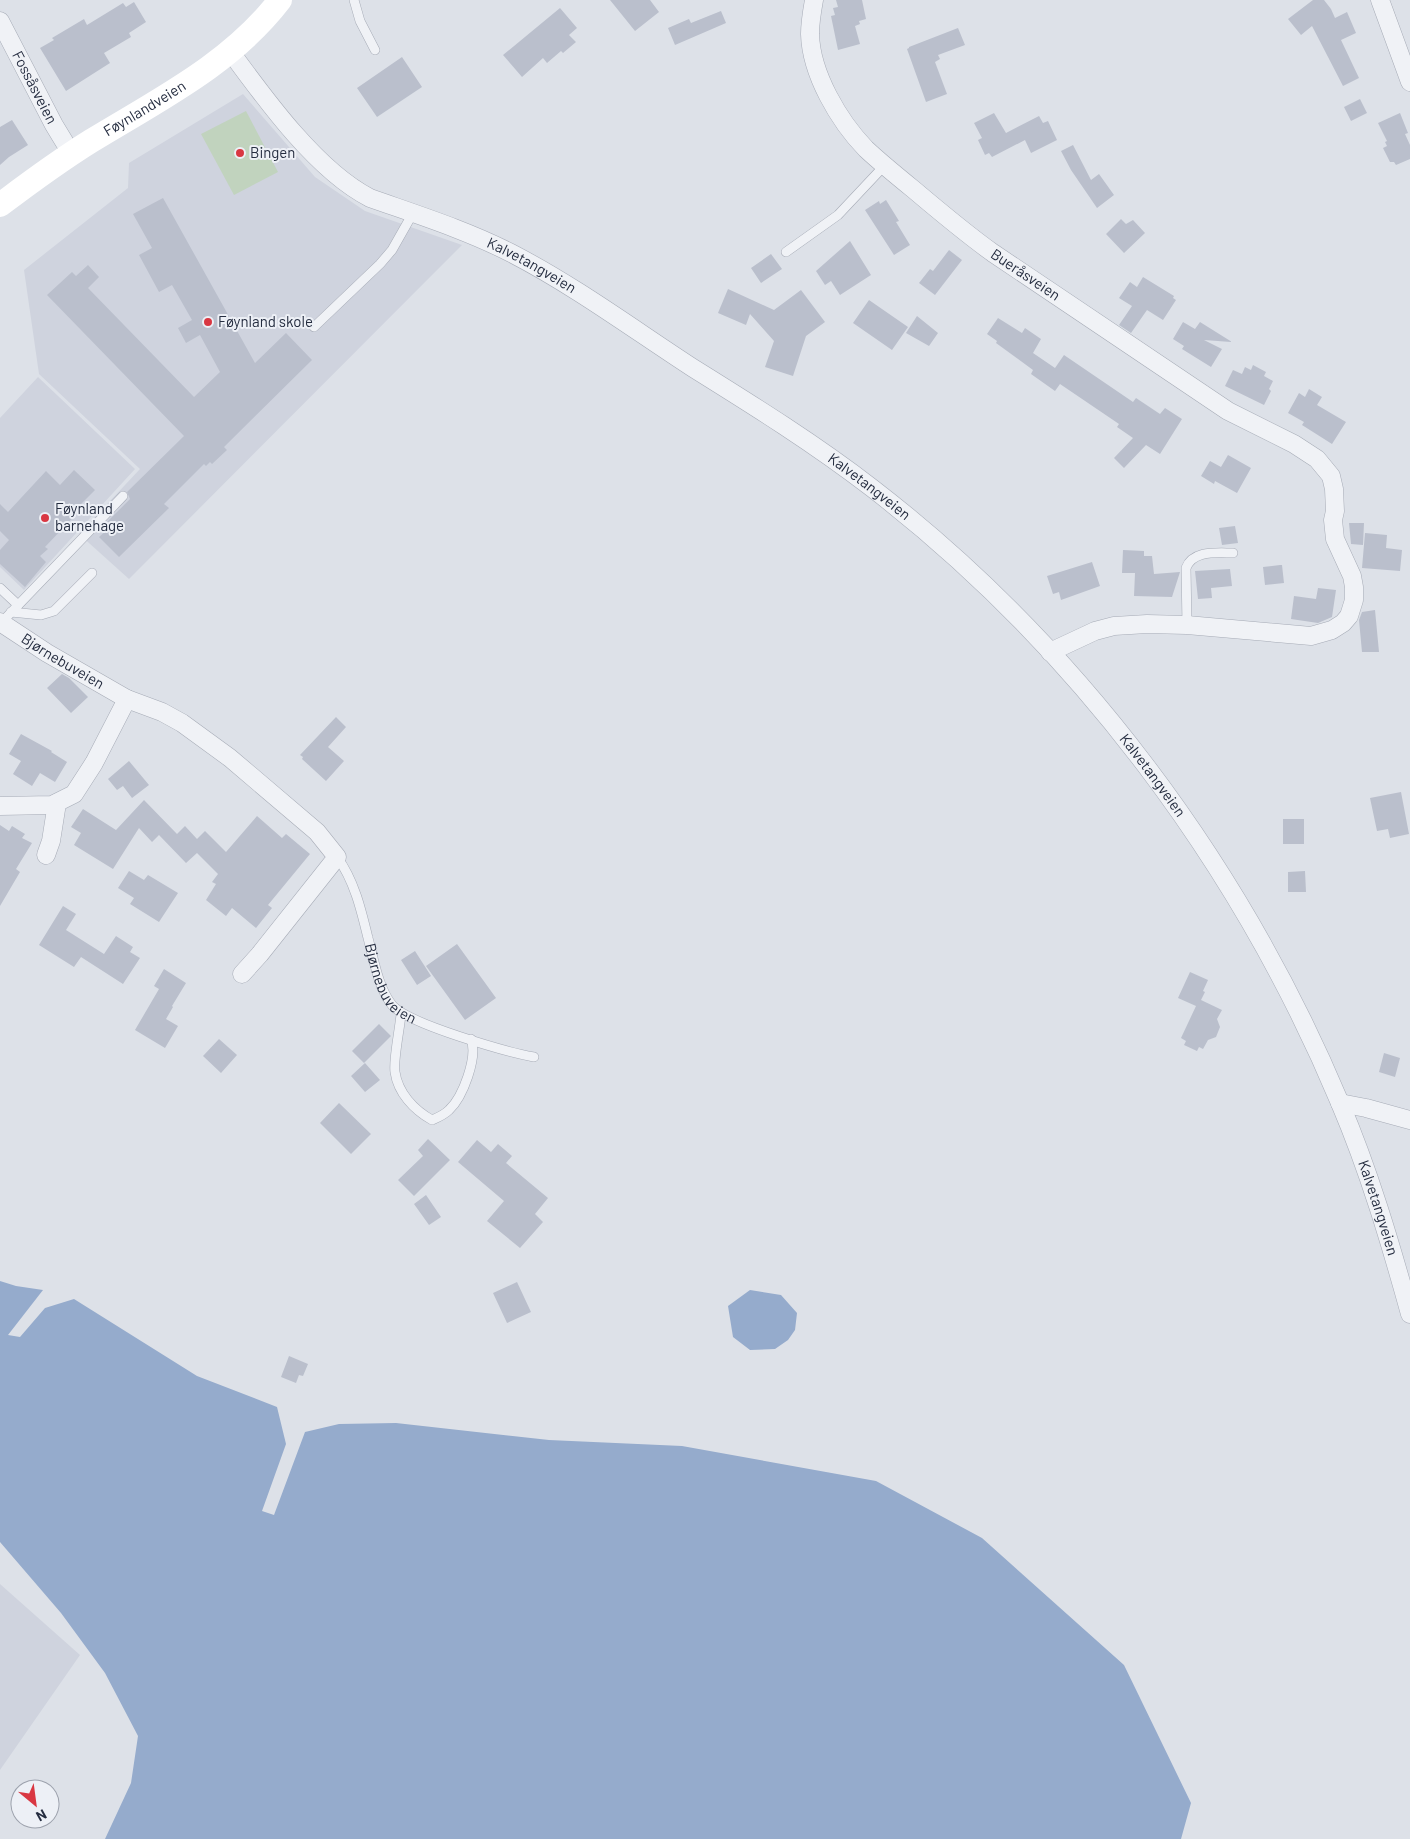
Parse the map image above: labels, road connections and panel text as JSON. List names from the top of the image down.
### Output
{
  "streets": {
    "main road": ["Føynlandveien"],
    "street": [
      "Fossåsveien",
      "Kalvetangveien",
      "Bueråsveien",
      "Bjørnebuveien"
    ]
  },
  "crossings": [
    ["Fossåsveien", "Føynlandveien"],
    ["Føynlandveien", "Kalvetangveien"]
  ],
  "places": ["Bingen", "Føynland skole", "Føynland barnehage"],
  "north": "bottom right"
}
